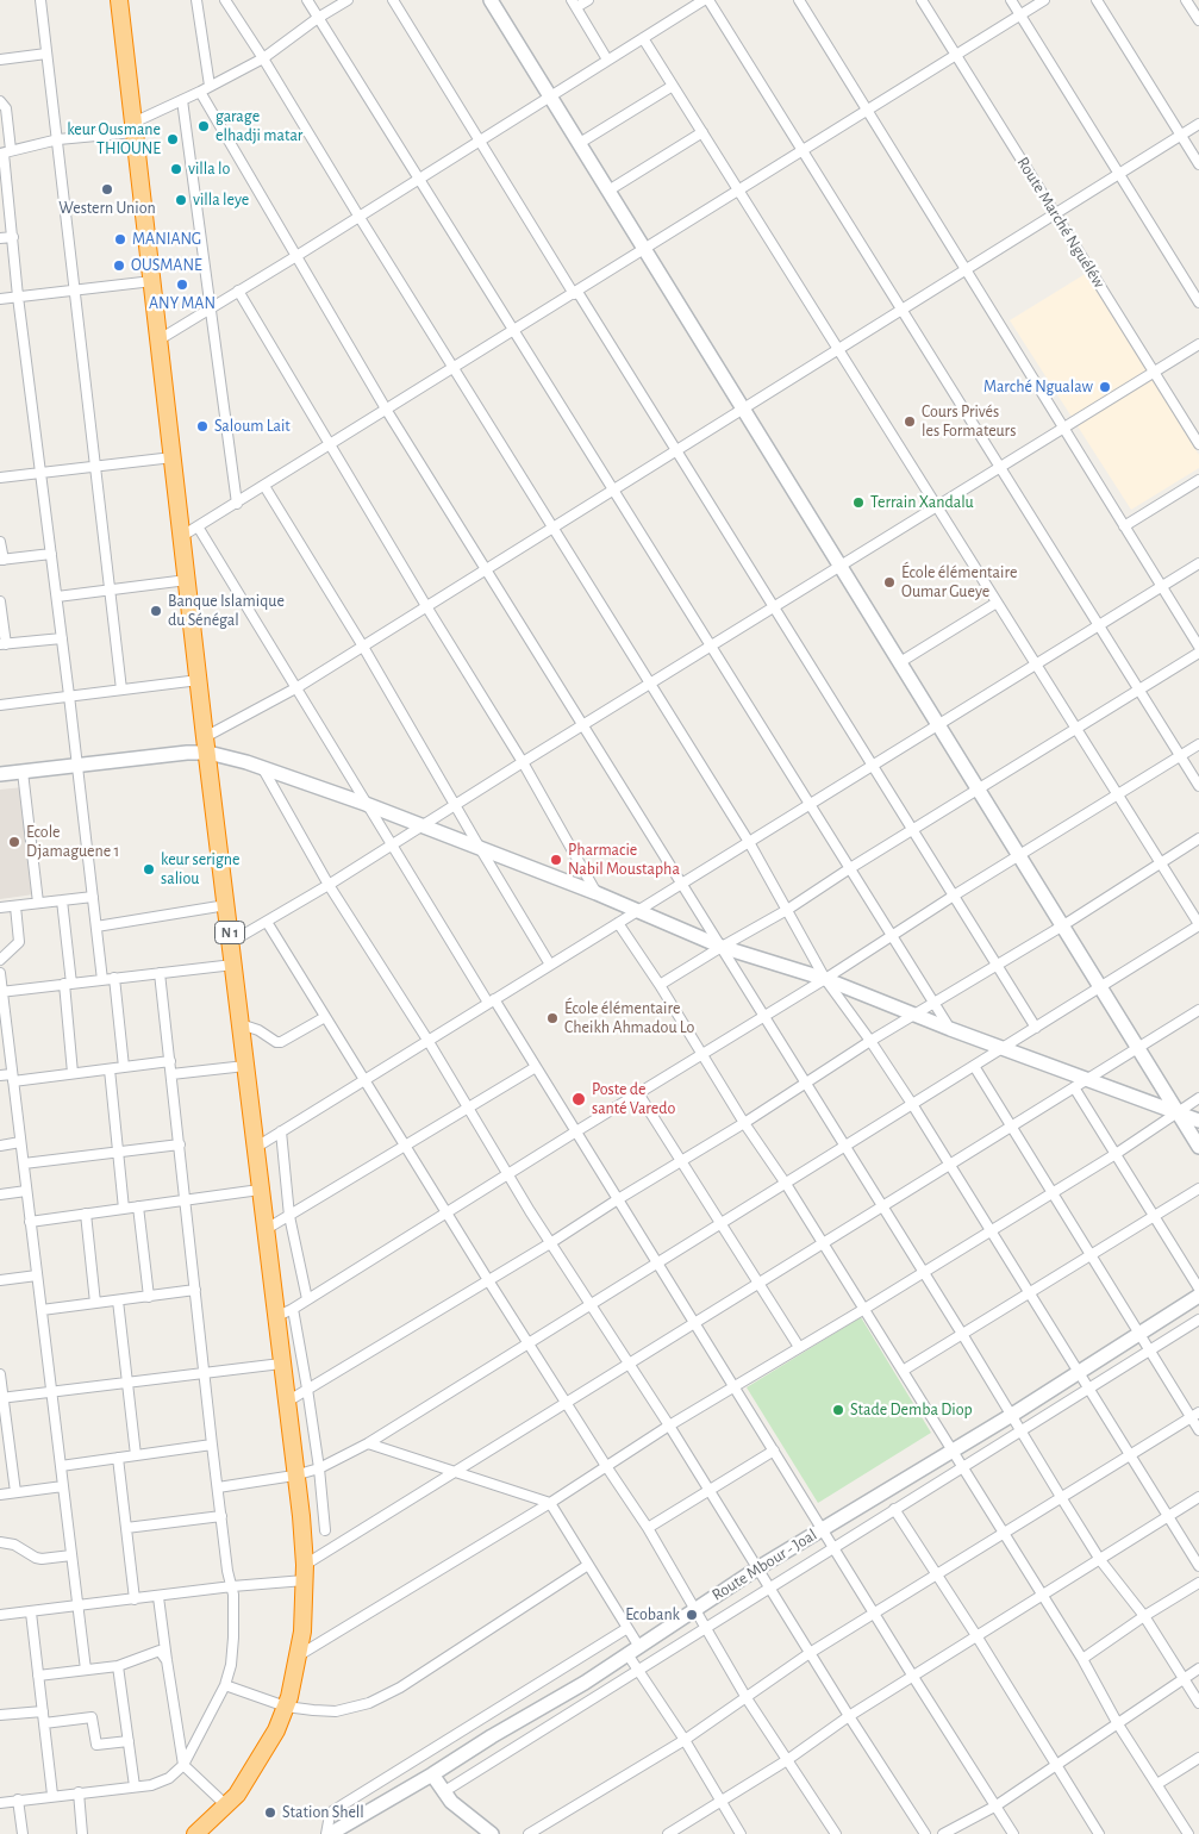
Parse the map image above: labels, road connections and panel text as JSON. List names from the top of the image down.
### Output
{
  "streets": {
    "highway": ["N 1"],
    "main road": ["Route Mbour - Joal"],
    "street": ["Route Marché Nguéléw"]
  },
  "places": [
    "garage elhadji matar",
    "keur Ousmane THIOUNE",
    "villa lo",
    "Western Union",
    "villa leye",
    "MANIANG",
    "OUSMANE",
    "ANY MAN",
    "Marché Ngualaw",
    "Cours Privés les Formateurs",
    "Saloum Lait",
    "Terrain Xandalu",
    "École élémentaire Oumar Gueye",
    "Banque Islamique du Sénégal",
    "Ecole Djamaguene 1",
    "Pharmacie Nabil Moustapha",
    "keur serigne saliou",
    "École élémentaire Cheikh Ahmadou Lo",
    "Poste de santé Varedo",
    "Stade Demba Diop",
    "Ecobank",
    "Station Shell"
  ]
}
